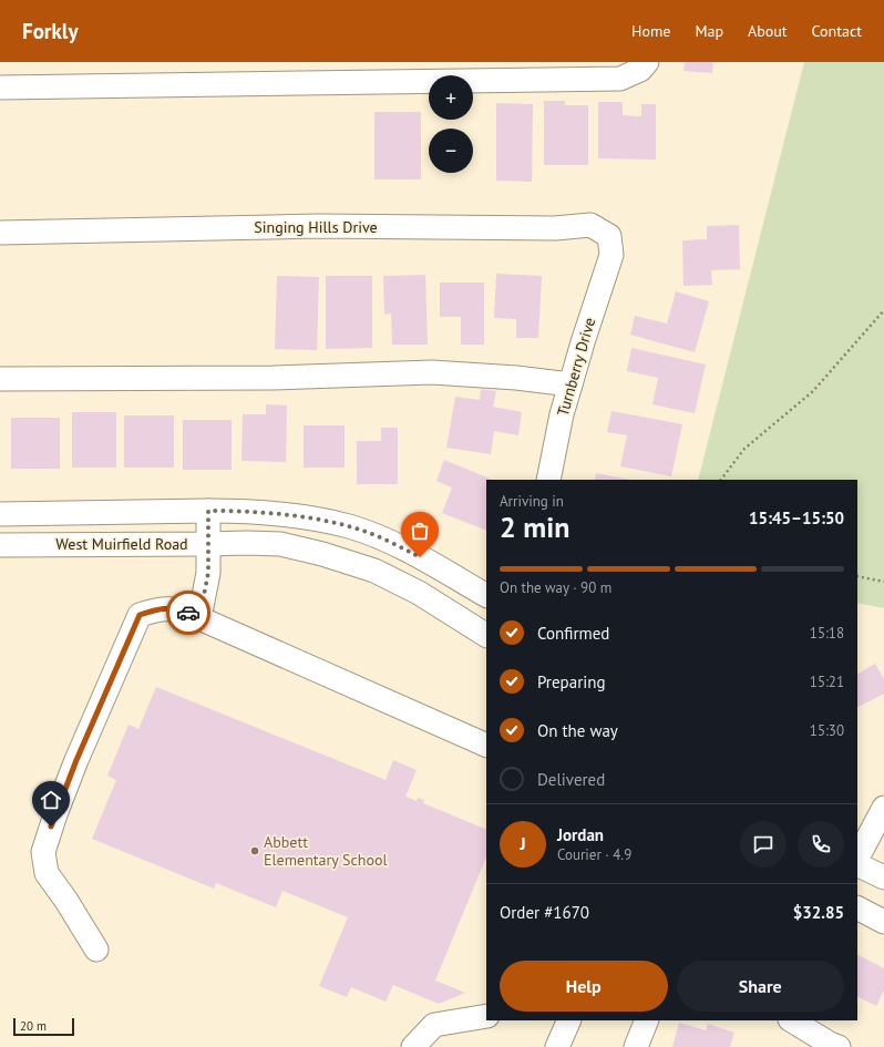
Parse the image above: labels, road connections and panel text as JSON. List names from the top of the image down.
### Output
{
  "streets": {
    "street": ["Singing Hills Drive", "Turnberry Drive", "West Muirfield Road"]
  },
  "crossings": [
    ["Singing Hills Drive", "Turnberry Drive"]
  ],
  "places": ["Abbett Elementary School"],
  "scale_bar": "20 m",
  "page": {
    "header": "Forkly",
    "nav": [
      "Home",
      "Map",
      "About",
      "Contact"
    ],
    "map_buttons": ["+", "−"],
    "heading": ["2 min", "Arriving in", "15:45–15:50"],
    "panel": [
      "Jordan",
      "Courier · 4.9",
      "Order #1670",
      "$32.85"
    ],
    "bar": "On the way · 90 m",
    "list": [
      ["Confirmed", "15:18"],
      ["Preparing", "15:21"],
      ["On the way", "15:30"],
      "Delivered"
    ],
    "round": "J",
    "buttons": ["Help", "Share"],
    "scale": "20 m"
  }
}
